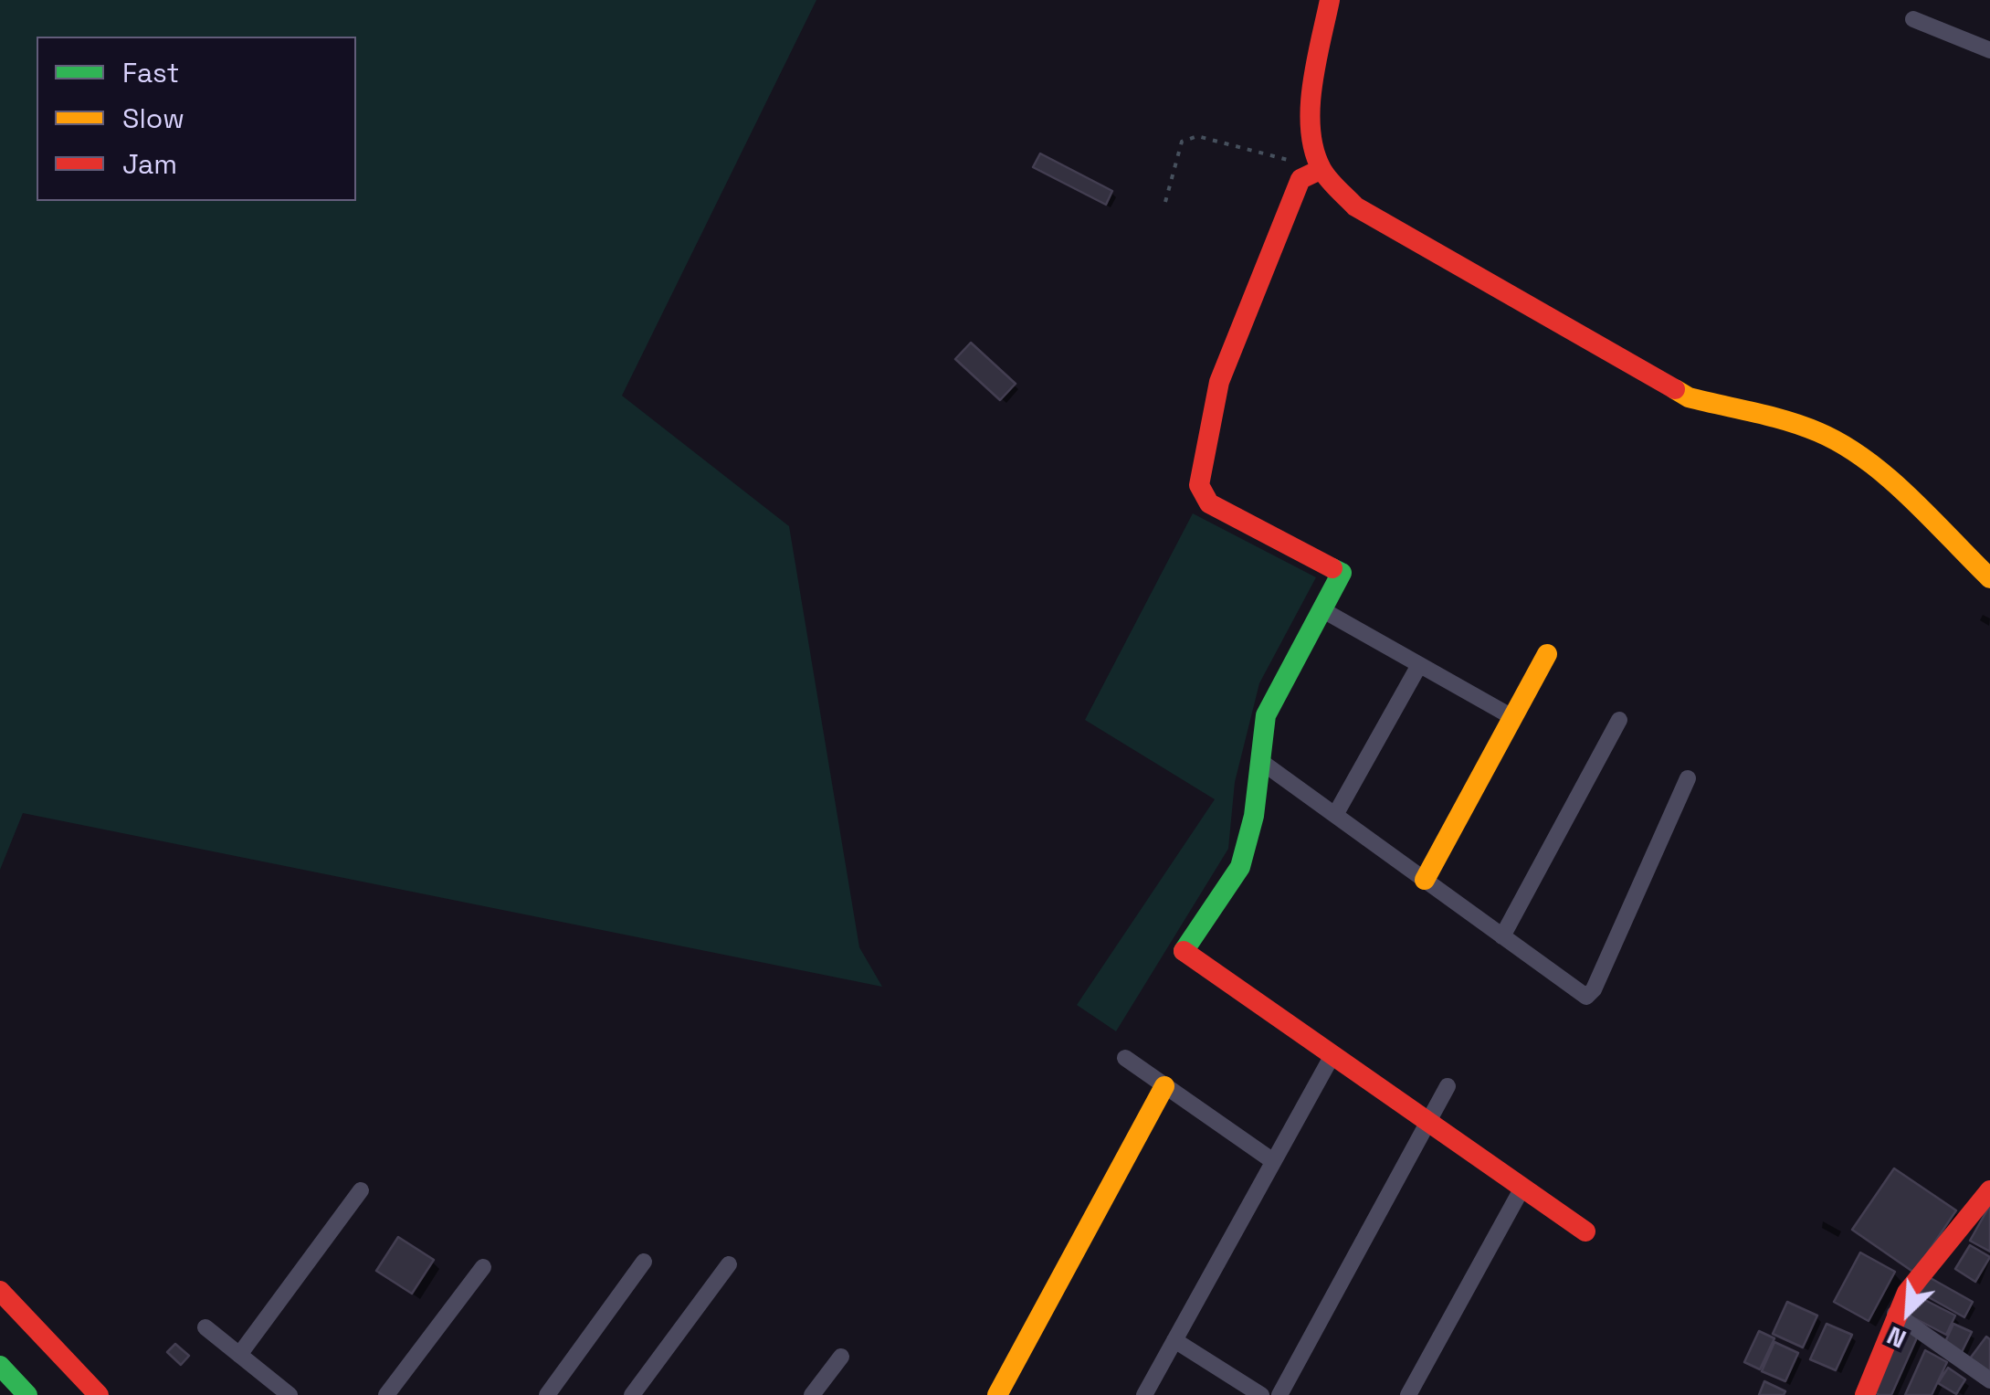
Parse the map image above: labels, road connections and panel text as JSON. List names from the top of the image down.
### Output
{
  "legend": ["Fast", "Slow", "Jam"],
  "north": "bottom left"
}
